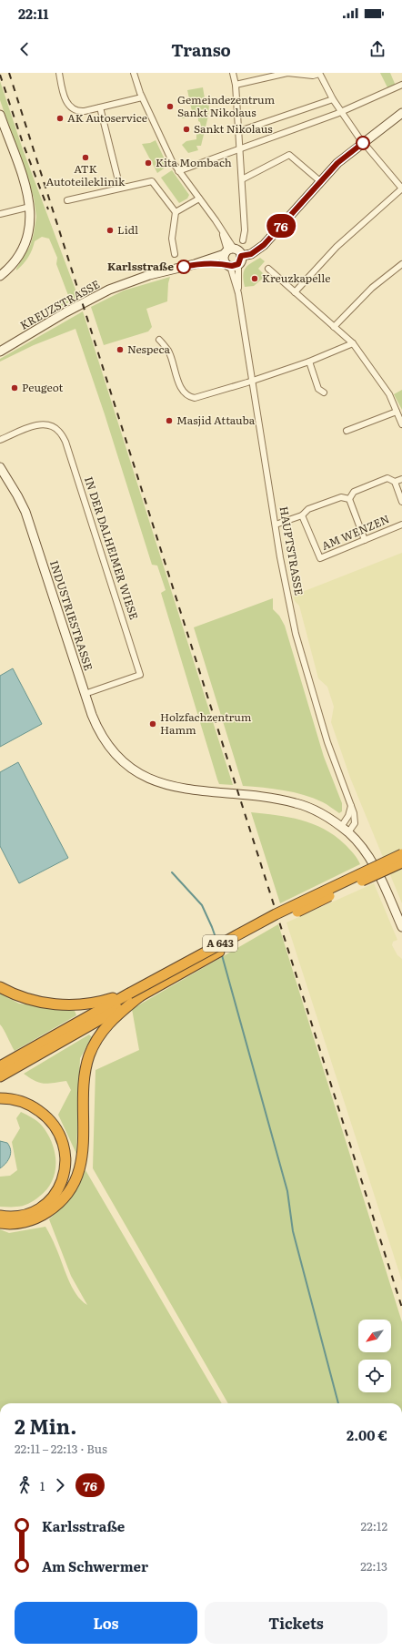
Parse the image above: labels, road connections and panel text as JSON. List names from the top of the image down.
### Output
{
  "streets": {
    "highway": ["A 643"],
    "street": [
      "KREUZSTRASSE",
      "AM WENZEN",
      "IN DER DALHEIMER WIESE",
      "HAUPTSTRASSE",
      "INDUSTRIESTRASSE"
    ]
  },
  "crossings": [
    ["KREUZSTRASSE", "HAUPTSTRASSE"],
    ["IN DER DALHEIMER WIESE", "INDUSTRIESTRASSE"],
    ["HAUPTSTRASSE", "INDUSTRIESTRASSE"]
  ],
  "places": [
    "Gemeindezentrum Sankt Nikolaus",
    "AK Autoservice",
    "Sankt Nikolaus",
    "ATK Autoteileklinik",
    "Kita Mombach",
    "Lidl",
    "Karlsstraße",
    "Kreuzkapelle",
    "Nespeca",
    "Peugeot",
    "Masjid Attauba",
    "Holzfachzentrum Hamm"
  ],
  "lines": ["bus line 76"],
  "north": "bottom left",
  "page": {
    "status": "22:11",
    "header": "Transo",
    "on_map": "76",
    "heading": ["2 Min.", "22:11 – 22:13 · Bus", "2.00 €"],
    "legs": ["1", "76"],
    "list": [
      {
        "name": "Karlsstraße",
        "value": "22:12"
      },
      {
        "name": "Am Schwermer",
        "value": "22:13"
      }
    ],
    "buttons": ["Los", "Tickets"]
  }
}
